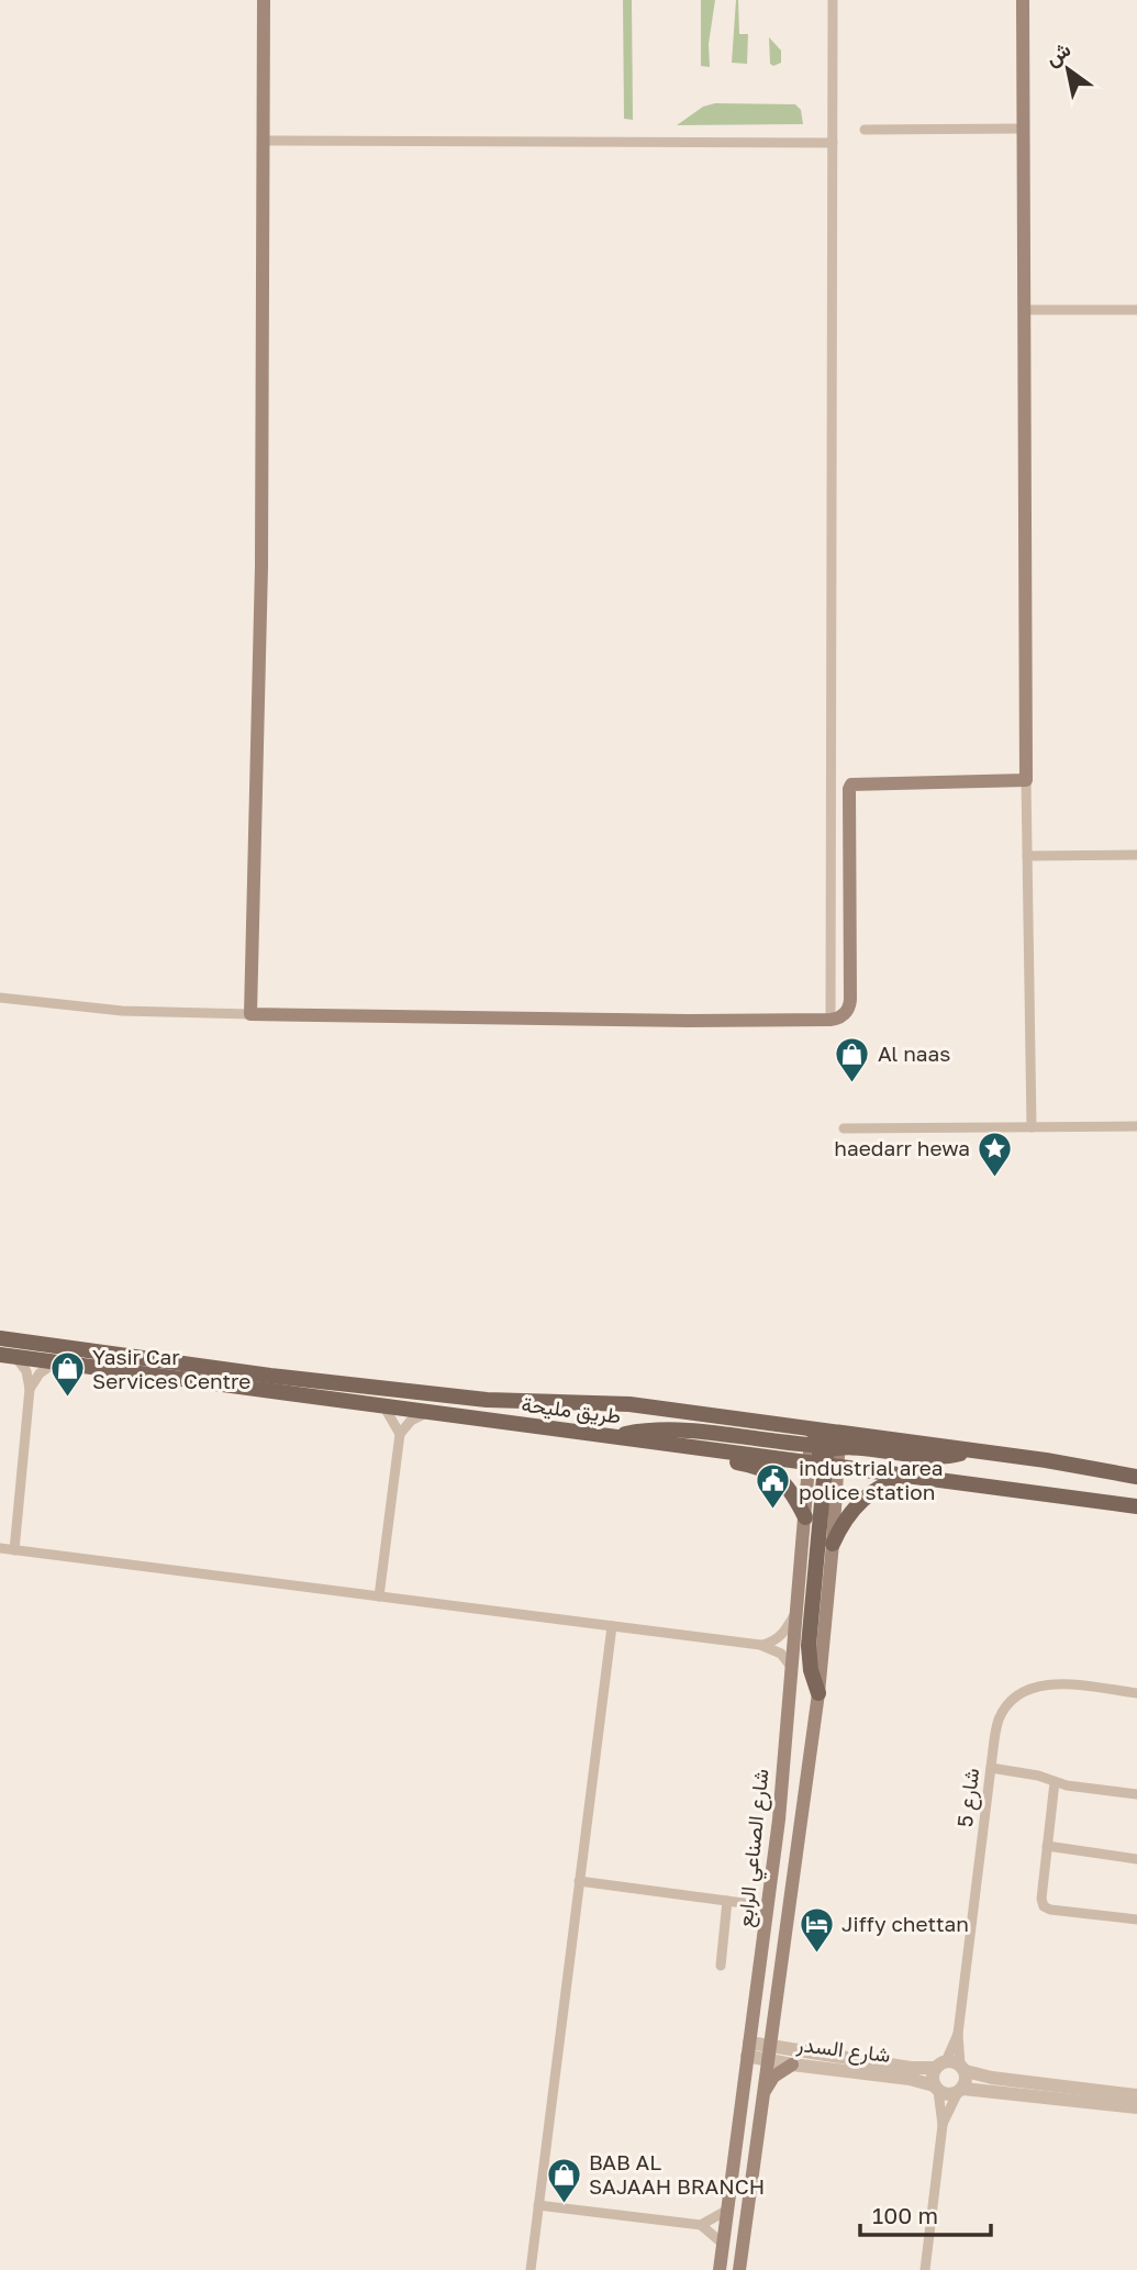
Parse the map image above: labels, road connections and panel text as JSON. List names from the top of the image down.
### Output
{
  "streets": {
    "main road": ["طريق مليحة", "شارع الصناعي الرابع"],
    "street": ["شارع 5", "شارع السدر"]
  },
  "crossings": [
    ["طريق مليحة", "شارع الصناعي الرابع"],
    ["شارع 5", "شارع السدر"],
    ["شارع الصناعي الرابع", "شارع السدر"]
  ],
  "places": {
    "shop": ["Al naas", "Yasir Car Services Centre", "BAB AL SAJAAH BRANCH"],
    "place": ["haedarr hewa"],
    "public building": ["industrial area police station"],
    "hotel": ["Jiffy chettan"]
  },
  "scale_bar": "100 m",
  "north": "top left"
}
